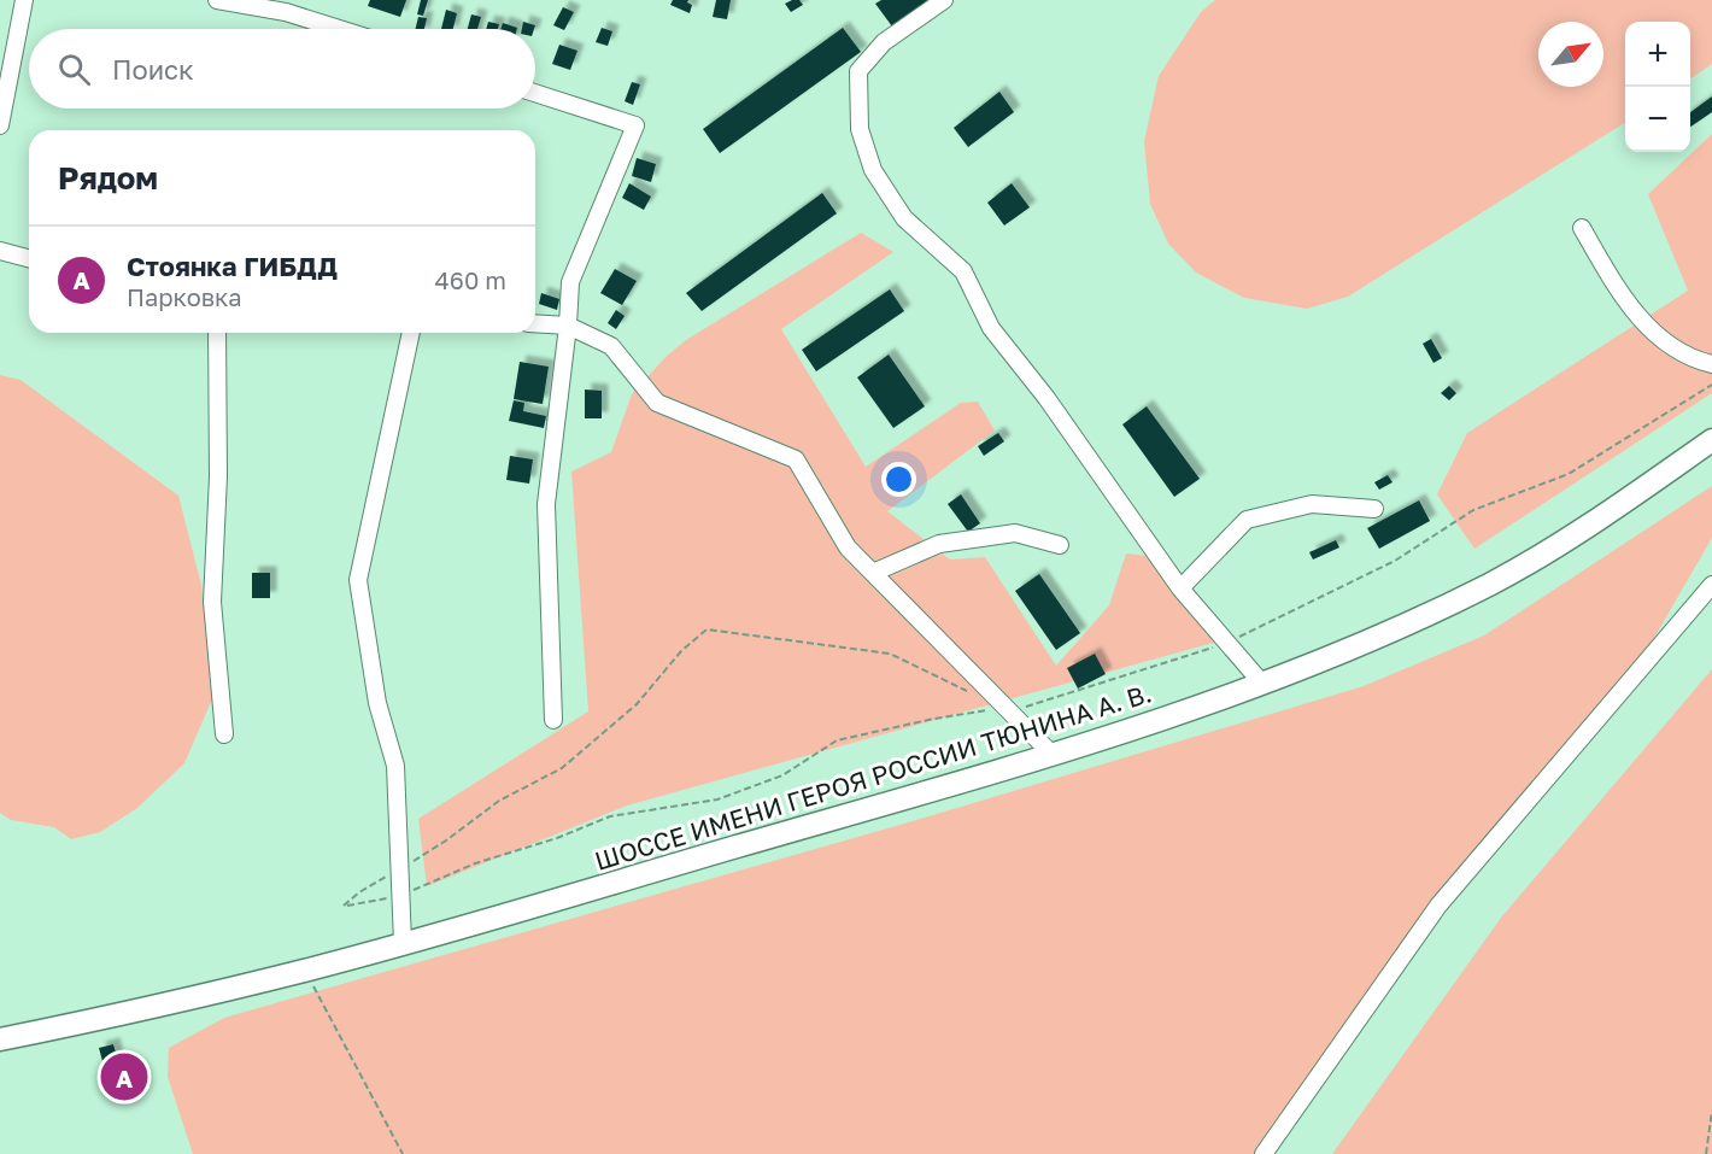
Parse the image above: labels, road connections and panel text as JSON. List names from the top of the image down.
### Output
{
  "streets": {
    "main road": ["ШОССЕ ИМЕНИ ГЕРОЯ РОССИИ ТЮНИНА А. В."]
  },
  "north": "top right",
  "page": {
    "map_buttons": ["+", "−"],
    "search": "Поиск",
    "heading": "Рядом",
    "list": [
      {
        "mark": "A",
        "name": "Стоянка ГИБДД",
        "note": "Парковка",
        "value": "460 m"
      }
    ],
    "pins": "A"
  }
}
